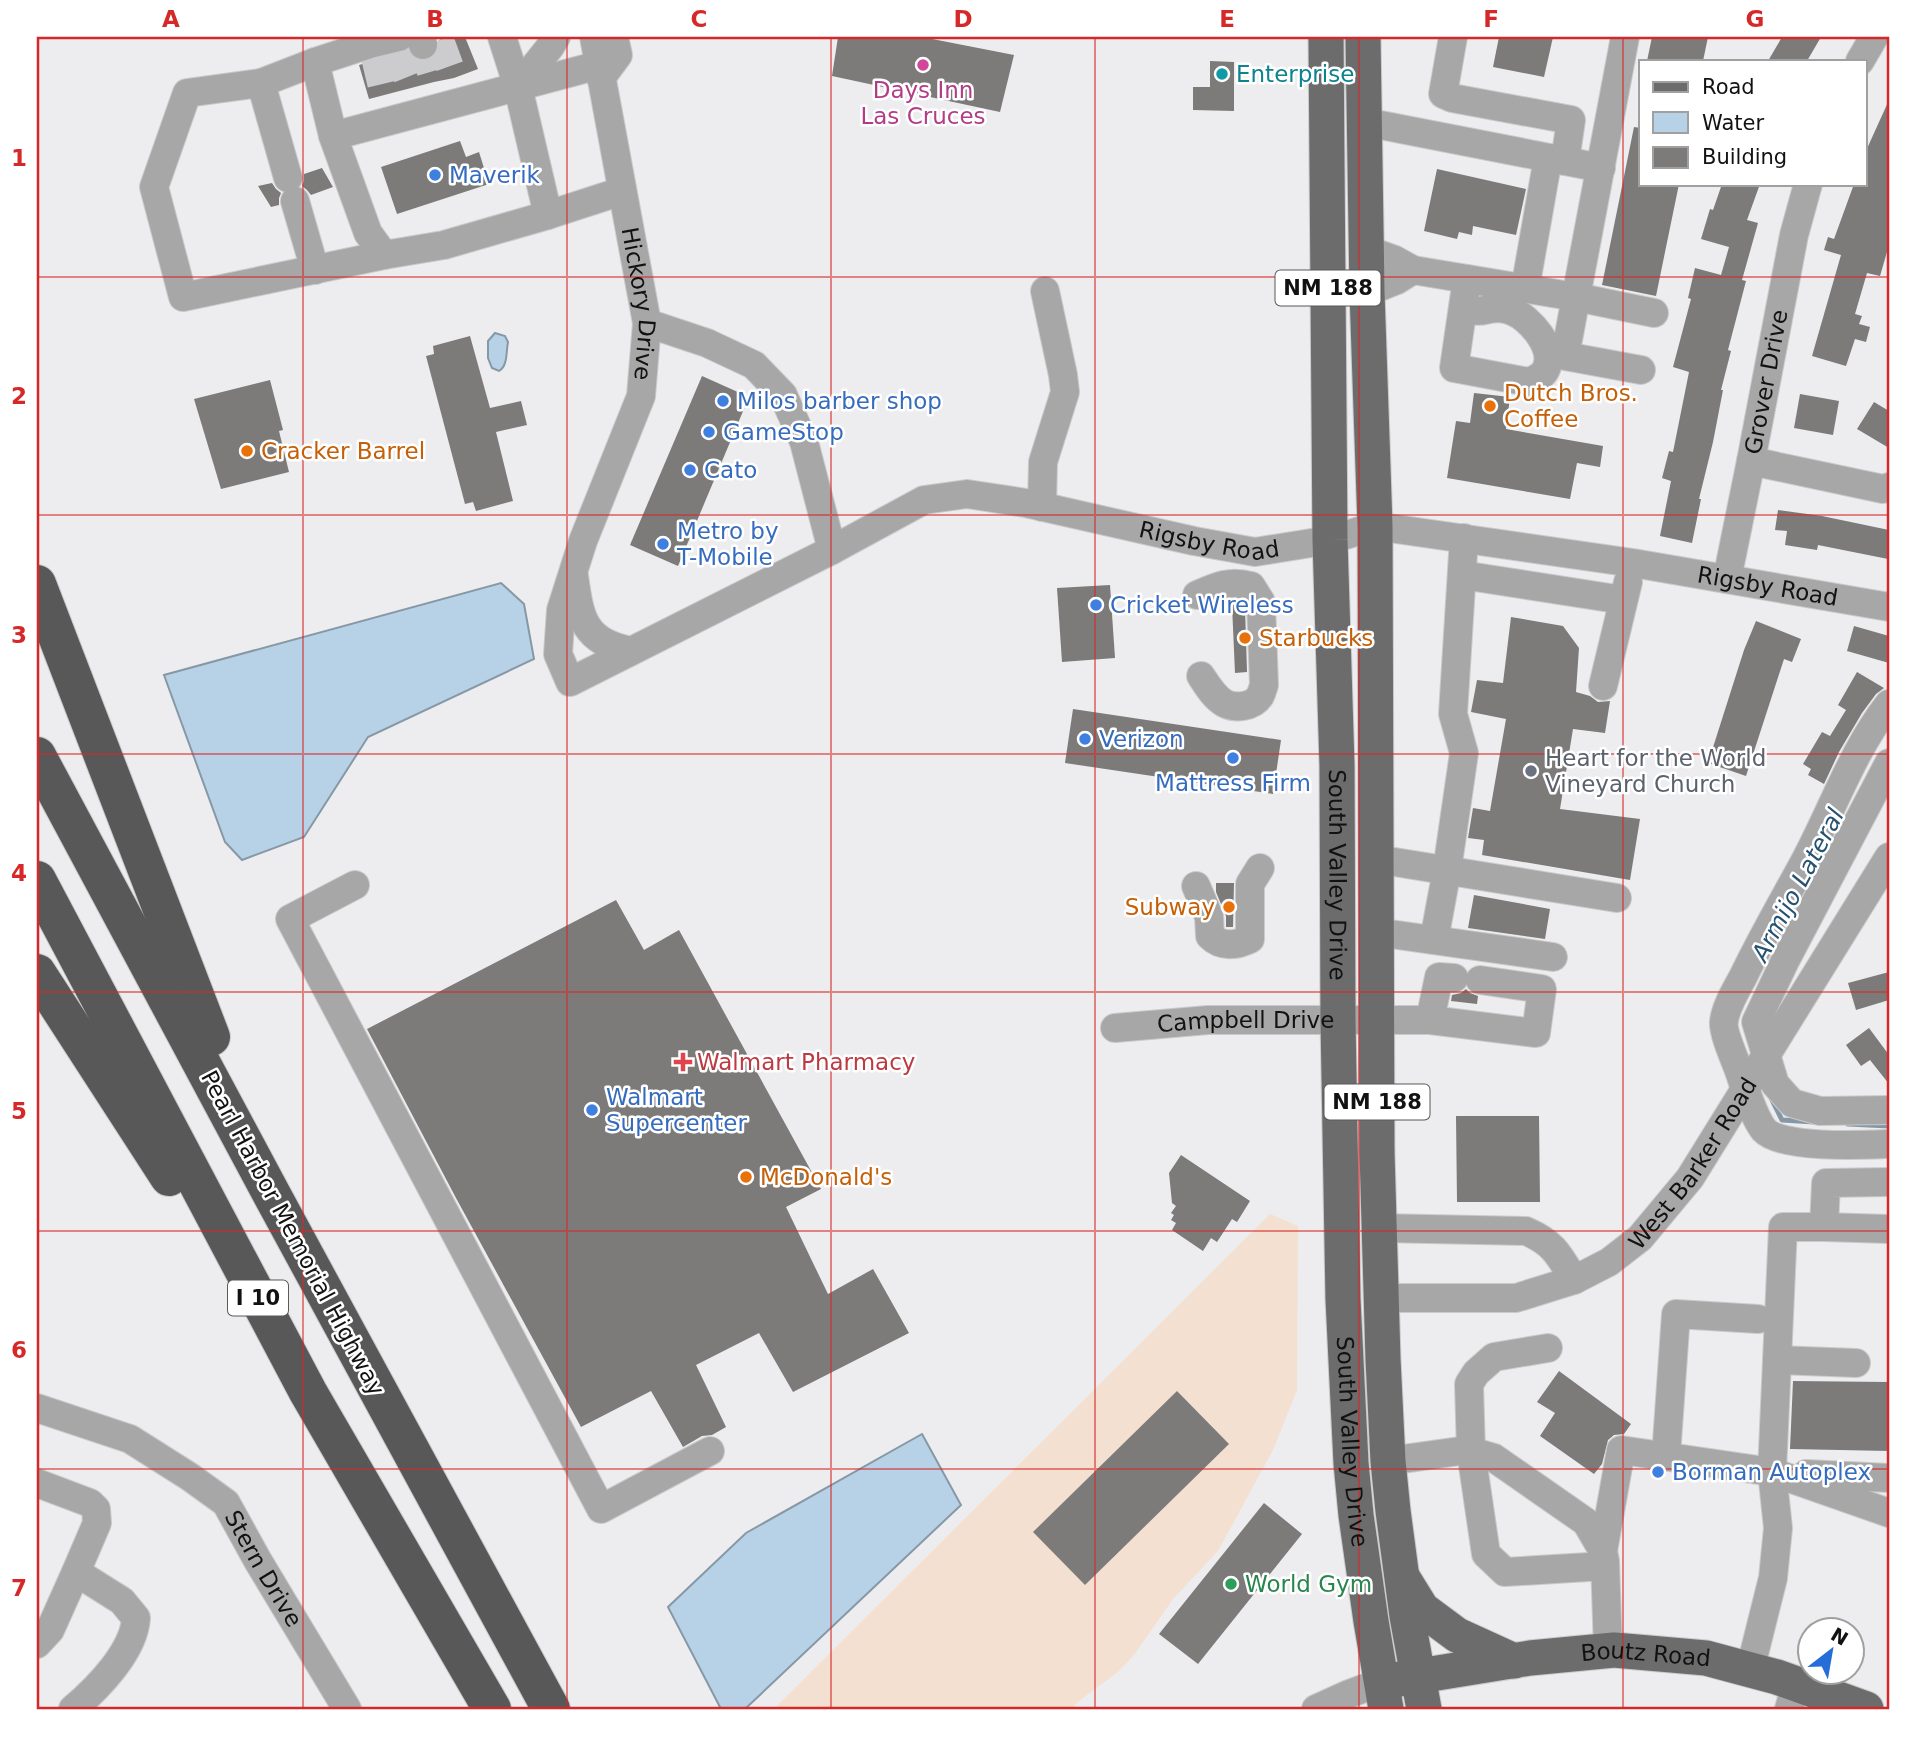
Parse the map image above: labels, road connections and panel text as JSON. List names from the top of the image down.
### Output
{
  "streets": {
    "highway": ["Pearl Harbor Memorial Highway", "I 10"],
    "main road": ["NM 188", "South Valley Drive", "Boutz Road"],
    "street": [
      "Hickory Drive",
      "Grover Drive",
      "Rigsby Road",
      "Campbell Drive",
      "West Barker Road",
      "Stern Drive"
    ]
  },
  "crossings": [
    ["Hickory Drive", "Rigsby Road"],
    ["Grover Drive", "Rigsby Road"],
    ["Rigsby Road", "South Valley Drive"],
    ["South Valley Drive", "Campbell Drive"],
    ["South Valley Drive", "West Barker Road"],
    ["South Valley Drive", "Boutz Road"]
  ],
  "water": ["Armijo Lateral"],
  "places": {
    "other": [
      "Days Inn Las Cruces",
      "Enterprise",
      "Maverik",
      "Milos barber shop",
      "Dutch Bros. Coffee",
      "GameStop",
      "Cracker Barrel",
      "Cato",
      "Metro by T-Mobile",
      "Cricket Wireless",
      "Starbucks",
      "Verizon",
      "Mattress Firm",
      "Heart for the World Vineyard Church",
      "Subway",
      "Walmart Supercenter",
      "McDonald's",
      "Borman Autoplex",
      "World Gym"
    ],
    "health": ["Walmart Pharmacy"]
  },
  "legend": ["Road", "Water", "Building"],
  "north": "top right",
  "grid": {
    "columns": [
      "A",
      "B",
      "C",
      "D",
      "E",
      "F",
      "G"
    ],
    "rows": [
      "1",
      "2",
      "3",
      "4",
      "5",
      "6",
      "7"
    ]
  }
}
